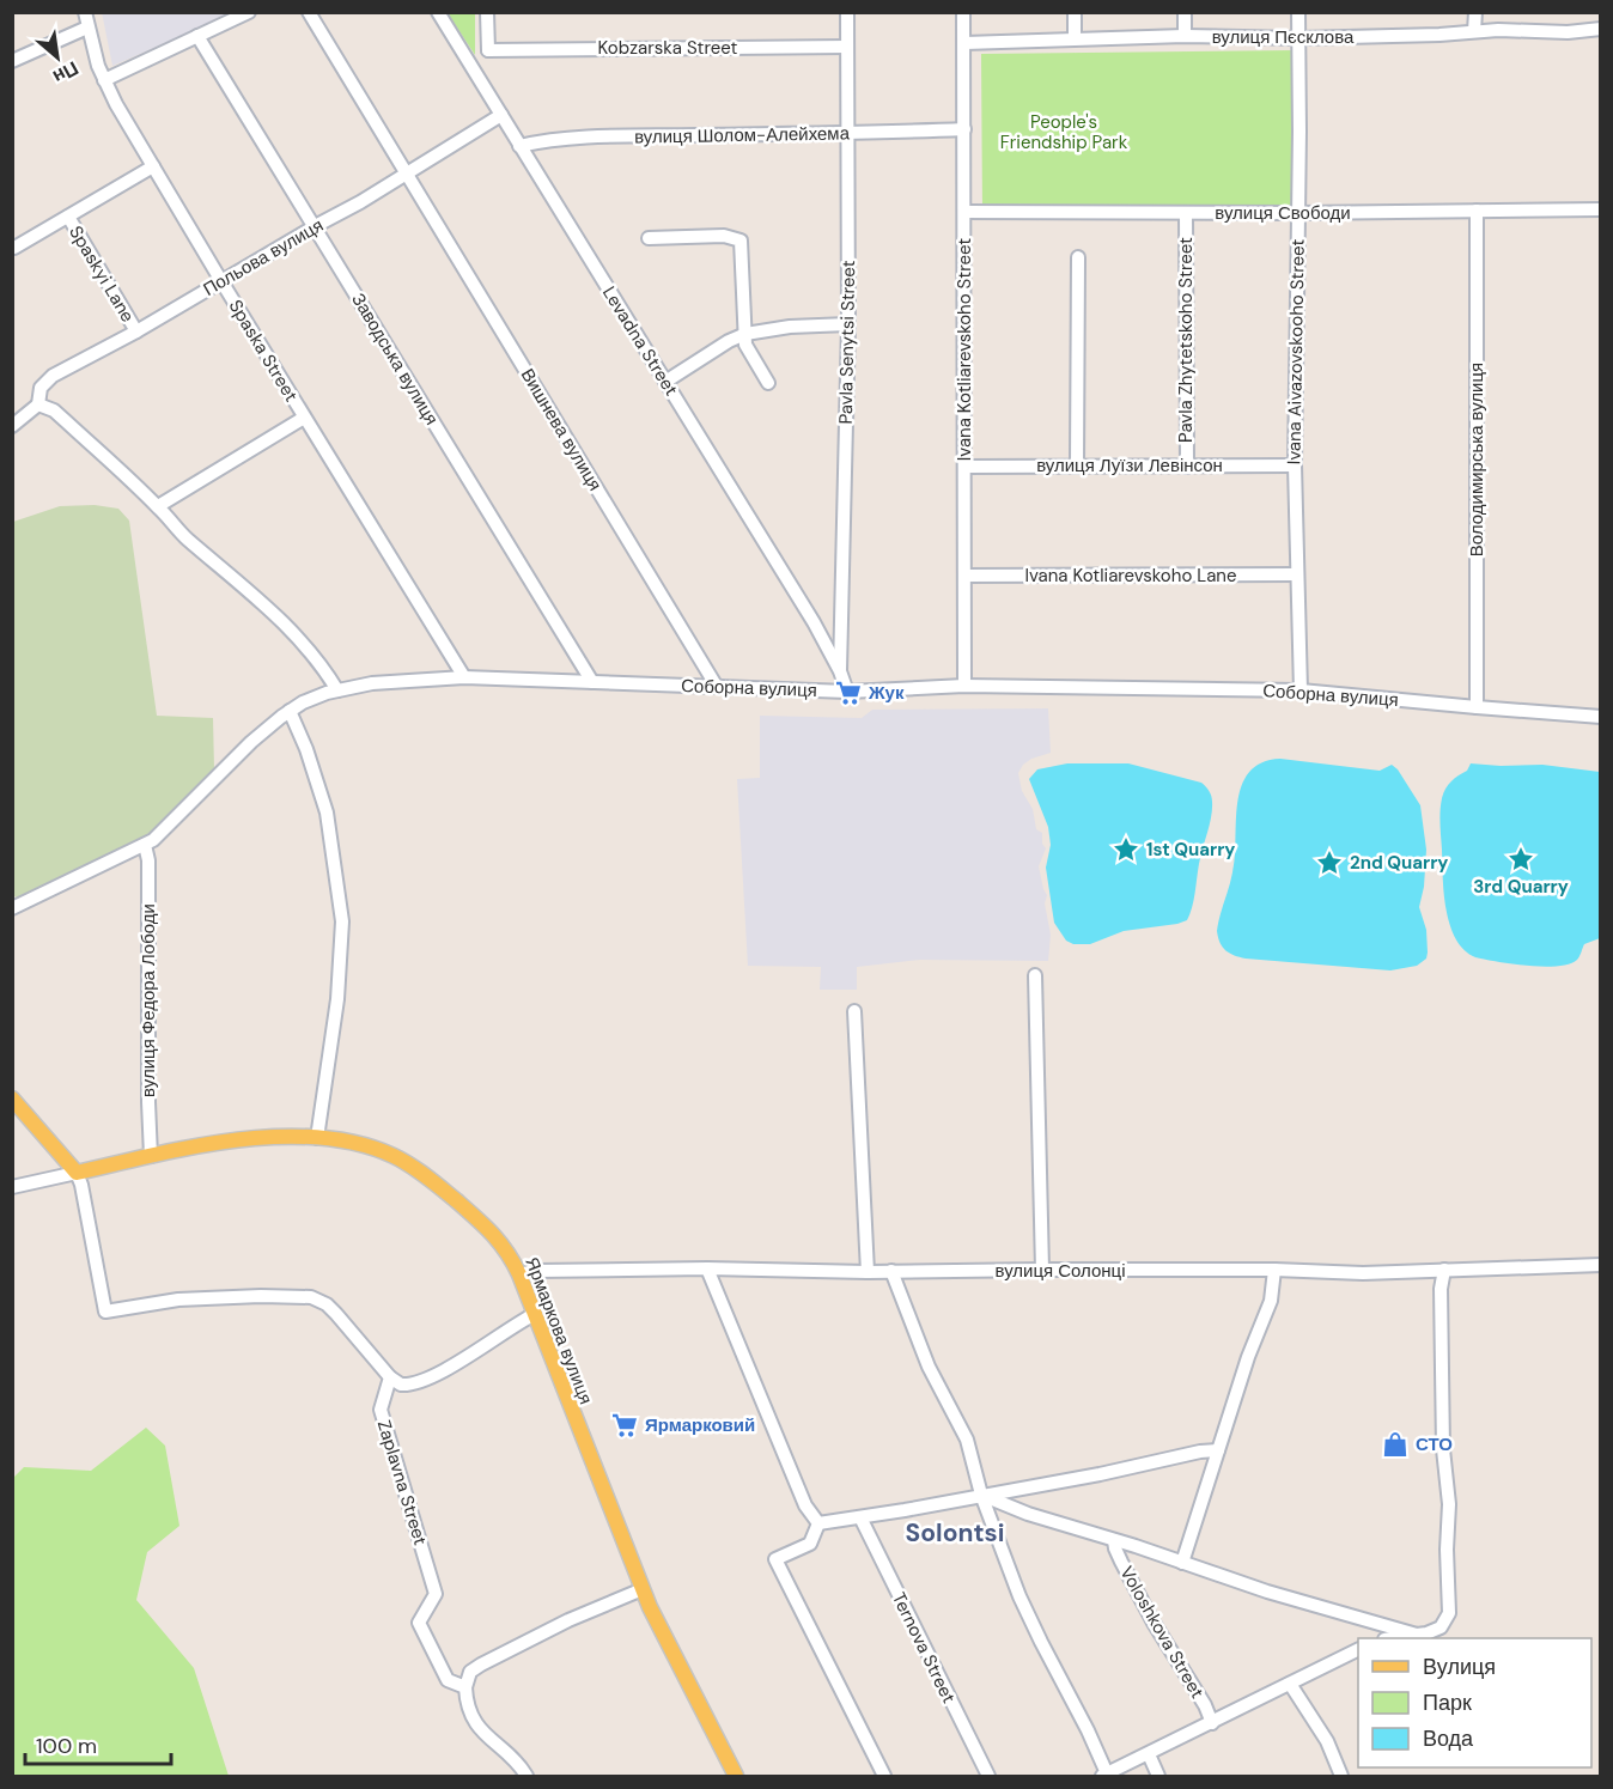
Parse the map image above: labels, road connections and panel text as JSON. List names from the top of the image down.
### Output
{
  "streets": {
    "main road": ["Ярмаркова вулиця"],
    "street": [
      "вулиця Пєсклова",
      "Kobzarska Street",
      "вулиця Шолом-Алейхема",
      "вулиця Свободи",
      "Польова вулиця",
      "Spaskyi Lane",
      "Pavla Zhytetskoho Street",
      "Levadna Street",
      "Pavla Senytsi Street",
      "Ivana Kotliarevskoho Street",
      "Spaska Street",
      "Ivana Aivazovskooho Street",
      "Заводська вулиця",
      "Вишнева вулиця",
      "Володимирська вулиця",
      "вулиця Луїзи Левінсон",
      "Ivana Kotliarevskoho Lane",
      "Соборна вулиця",
      "вулиця Федора Лободи",
      "вулиця Солонці",
      "Zaplavna Street",
      "Voloshkova Street",
      "Ternova Street"
    ]
  },
  "crossings": [
    ["вулиця Пєсклова", "Ivana Kotliarevskoho Street"],
    ["вулиця Пєсклова", "Ivana Aivazovskooho Street"],
    ["Kobzarska Street", "Pavla Senytsi Street"],
    ["вулиця Шолом-Алейхема", "Levadna Street"],
    ["вулиця Шолом-Алейхема", "Pavla Senytsi Street"],
    ["вулиця Шолом-Алейхема", "Ivana Kotliarevskoho Street"],
    ["вулиця Свободи", "Pavla Zhytetskoho Street"],
    ["вулиця Свободи", "Ivana Kotliarevskoho Street"],
    ["вулиця Свободи", "Ivana Aivazovskooho Street"],
    ["вулиця Свободи", "Володимирська вулиця"],
    ["Польова вулиця", "Spaskyi Lane"],
    ["Польова вулиця", "Levadna Street"],
    ["Польова вулиця", "Spaska Street"],
    ["Польова вулиця", "Заводська вулиця"],
    ["Польова вулиця", "Вишнева вулиця"],
    ["Spaskyi Lane", "Spaska Street"],
    ["Pavla Zhytetskoho Street", "вулиця Луїзи Левінсон"],
    ["Levadna Street", "Pavla Senytsi Street"],
    ["Ivana Kotliarevskoho Street", "вулиця Луїзи Левінсон"],
    ["Ivana Kotliarevskoho Street", "Ivana Kotliarevskoho Lane"],
    ["Ivana Kotliarevskoho Street", "Соборна вулиця"],
    ["Spaska Street", "Соборна вулиця"],
    ["Ivana Aivazovskooho Street", "вулиця Луїзи Левінсон"],
    ["Ivana Aivazovskooho Street", "Ivana Kotliarevskoho Lane"],
    ["Ivana Aivazovskooho Street", "Соборна вулиця"],
    ["Заводська вулиця", "Соборна вулиця"],
    ["Вишнева вулиця", "Соборна вулиця"],
    ["Володимирська вулиця", "Соборна вулиця"],
    ["Соборна вулиця", "вулиця Федора Лободи"],
    ["вулиця Федора Лободи", "Ярмаркова вулиця"],
    ["вулиця Солонці", "Ярмаркова вулиця"]
  ],
  "districts": ["Solontsi"],
  "parks": ["People's Friendship Park"],
  "places": {
    "supermarket": ["Жук", "Ярмарковий"],
    "place": ["1st Quarry", "3rd Quarry", "2nd Quarry"],
    "shop": ["СТО"]
  },
  "legend": ["Вулиця", "Парк", "Вода"],
  "scale_bar": "100 m",
  "north": "bottom right"
}
